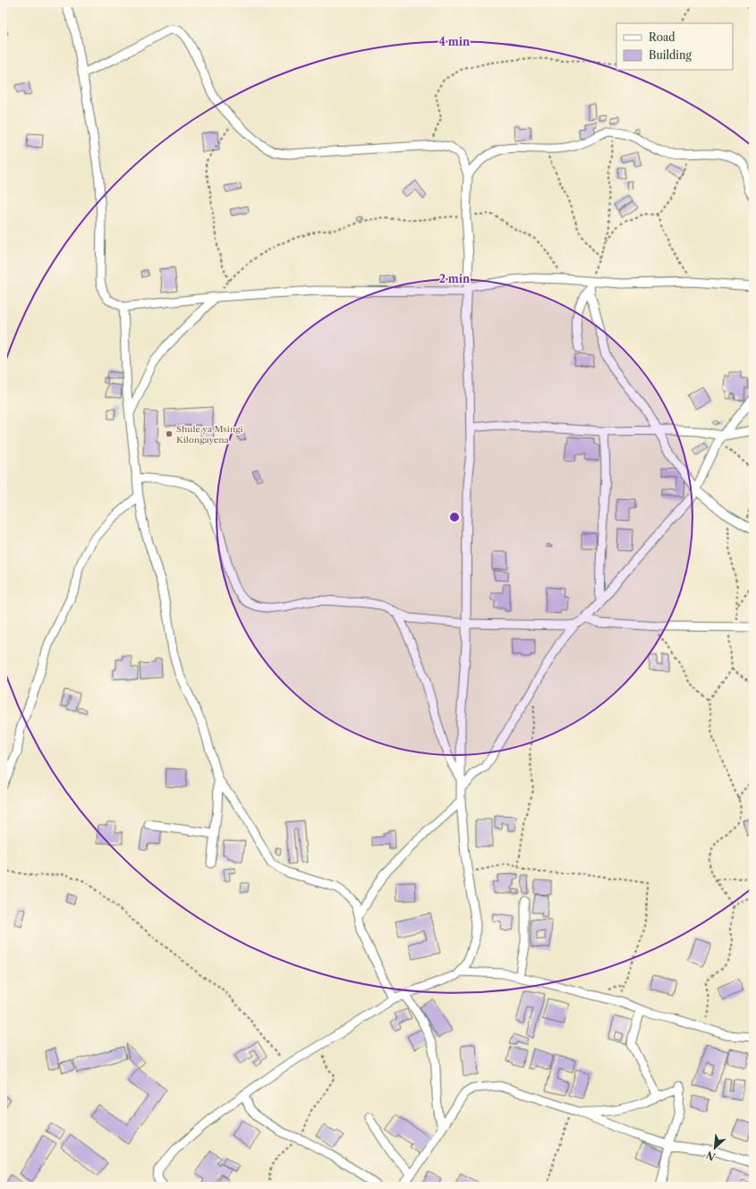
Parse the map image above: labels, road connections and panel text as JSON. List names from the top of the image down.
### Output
{
  "places": ["Shule ya Msingi Kilongayena"],
  "legend": ["Road", "Building"],
  "north": "bottom left",
  "rings": ["4 min", "2 min"]
}
